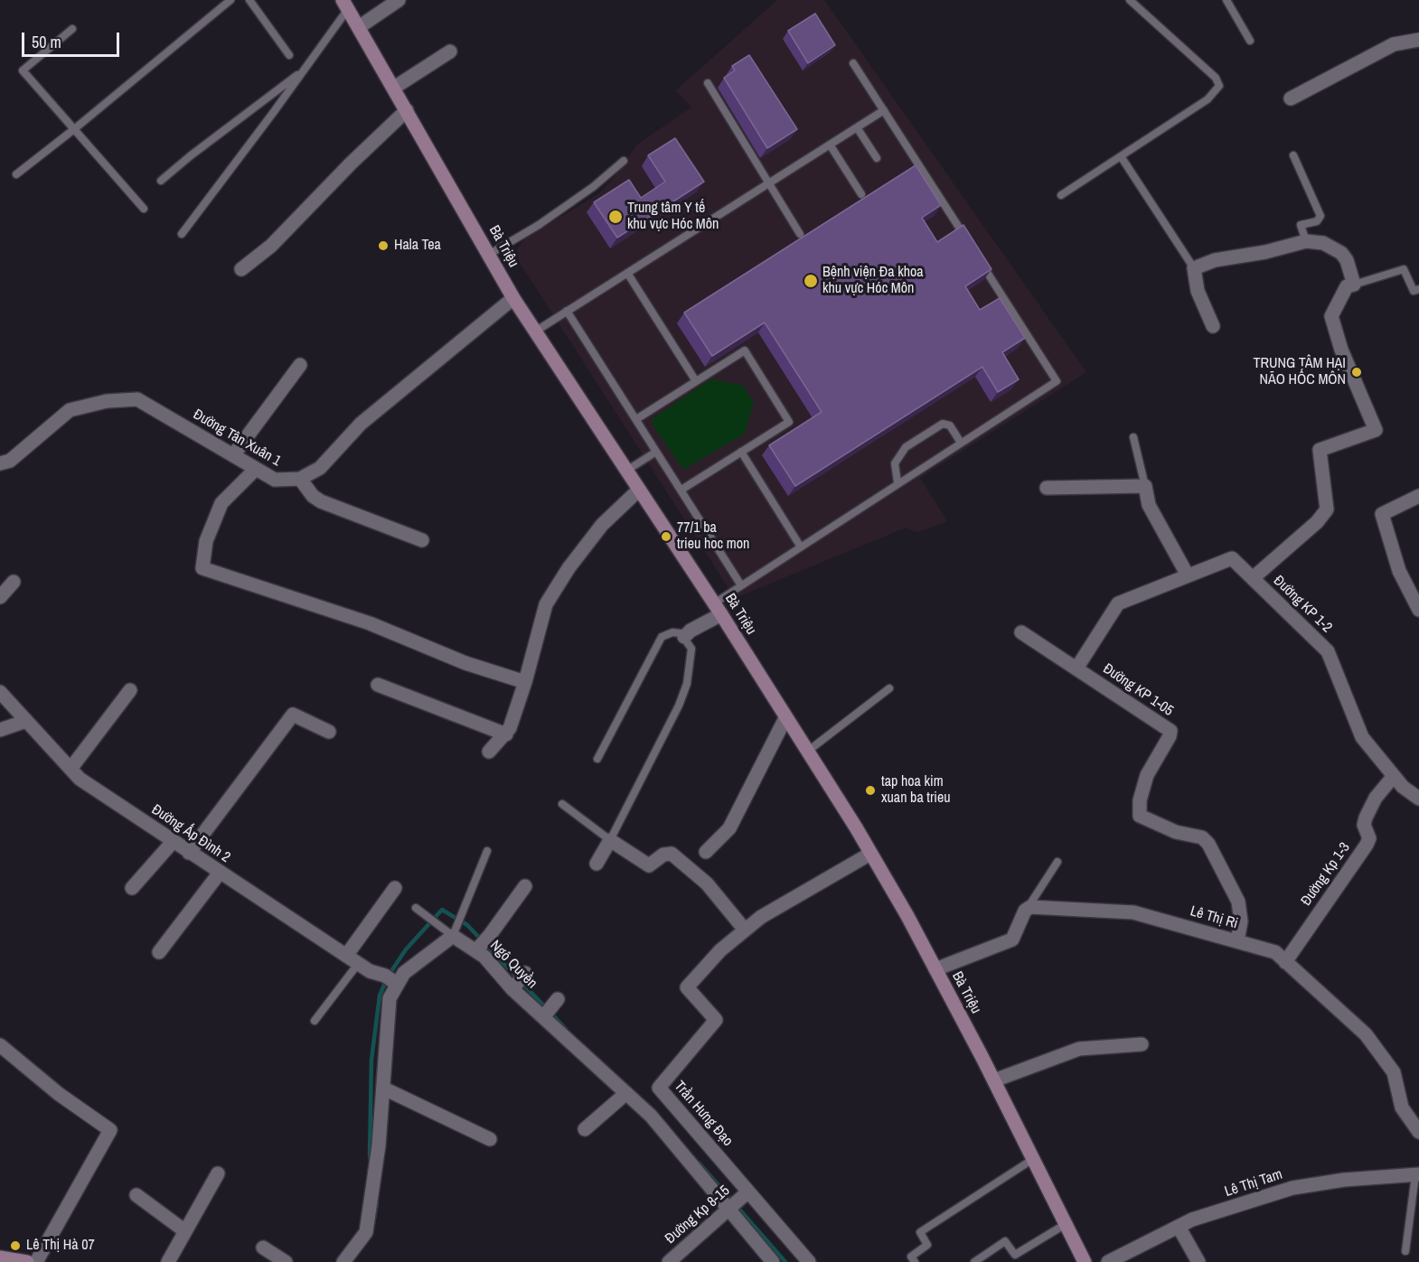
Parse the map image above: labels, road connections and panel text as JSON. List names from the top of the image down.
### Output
{
  "streets": {
    "street": [
      "Bà Triệu",
      "Đường Tân Xuân 1",
      "Đường KP 1-2",
      "Đường KP 1-05",
      "Đường Ấp Đình 2",
      "Đường Kp 1-3",
      "Lê Thị Ri",
      "Ngô Quyền",
      "Trần Hưng Đạo",
      "Lê Thị Tam",
      "Đường Kp 8-15"
    ]
  },
  "crossings": [
    ["Bà Triệu", "Trần Hưng Đạo"],
    ["Đường KP 1-2", "Đường Kp 1-3"],
    ["Đường KP 1-05", "Lê Thị Ri"],
    ["Đường Kp 1-3", "Lê Thị Ri"],
    ["Ngô Quyền", "Đường Kp 8-15"],
    ["Trần Hưng Đạo", "Đường Kp 8-15"]
  ],
  "places": [
    "Trung tâm Y tế khu vực Hóc Môn",
    "Hala Tea",
    "Bệnh viện Đa khoa khu vực Hóc Môn",
    "TRUNG TÂM HẠI NÃO HỐC MÔN",
    "77/1 ba trieu hoc mon",
    "tap hoa kim xuan ba trieu",
    "Lê Thị Hà 07"
  ],
  "scale_bar": "50 m"
}
